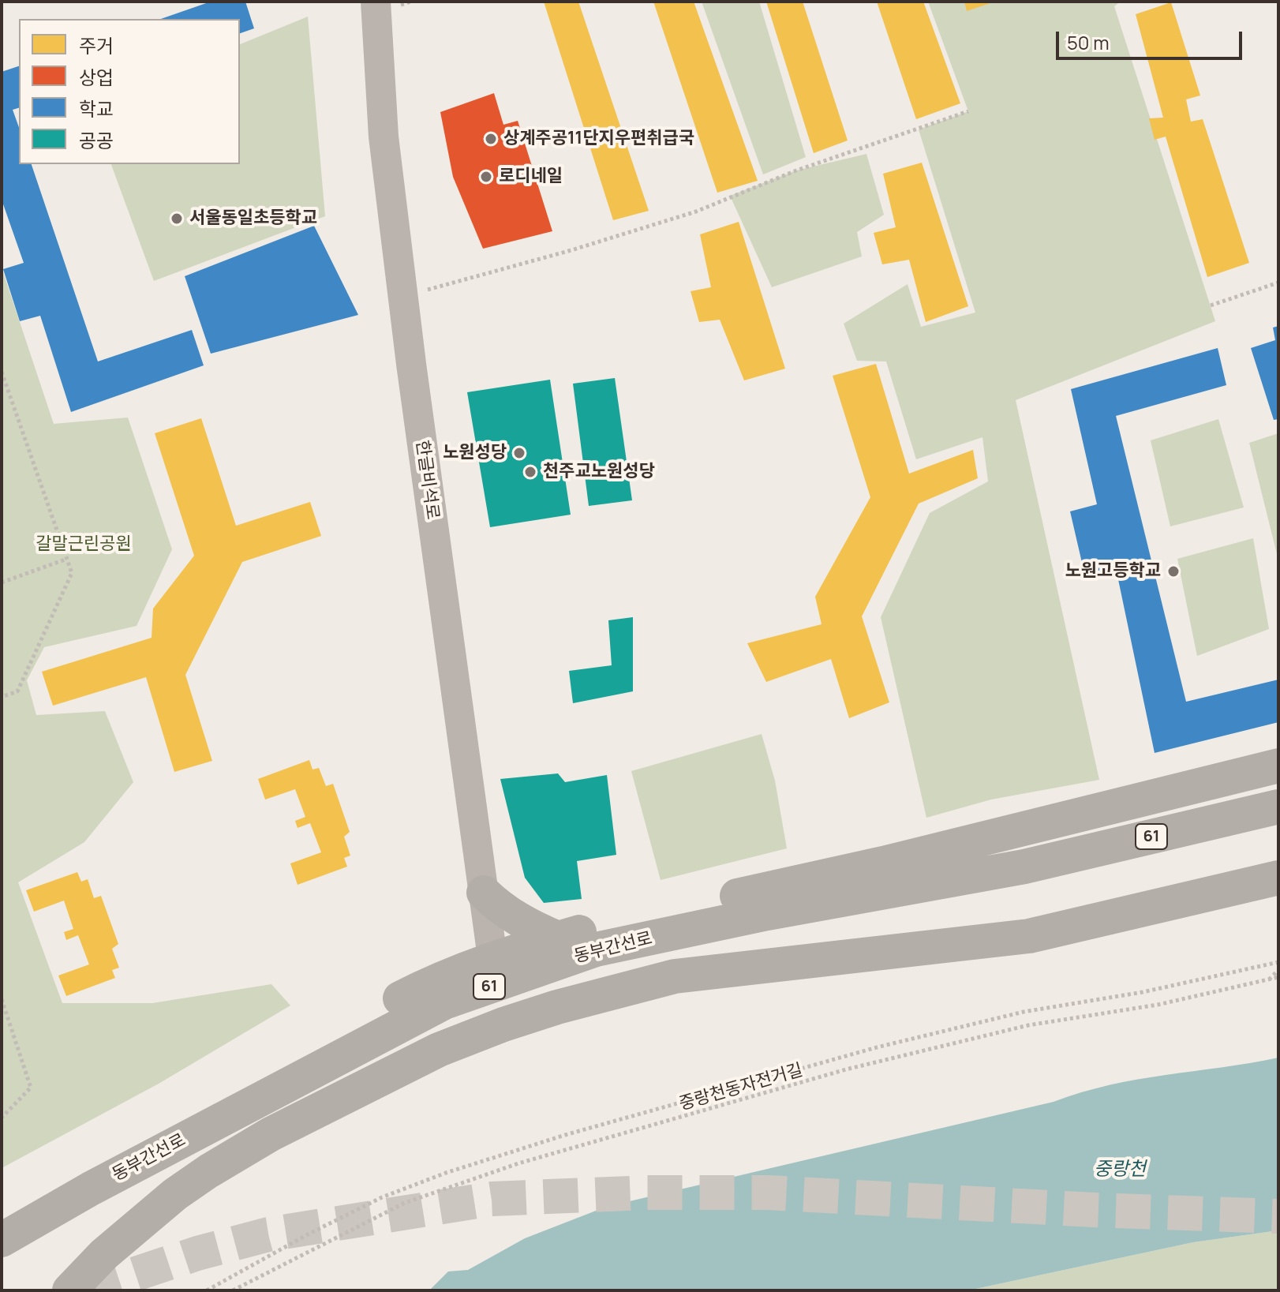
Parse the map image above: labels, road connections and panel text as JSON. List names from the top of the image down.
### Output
{
  "streets": {
    "highway": ["61", "동부간선로"],
    "main road": ["한글비석로"],
    "path": ["중랑천동자전거길"]
  },
  "water": ["중랑천"],
  "parks": ["갈말근린공원"],
  "places": [
    "상계주공11단지우편취급국",
    "로디네일",
    "서울동일초등학교",
    "노원성당",
    "천주교노원성당",
    "노원고등학교"
  ],
  "legend": [
    "주거",
    "상업",
    "학교",
    "공공"
  ],
  "scale_bar": "50 m"
}
